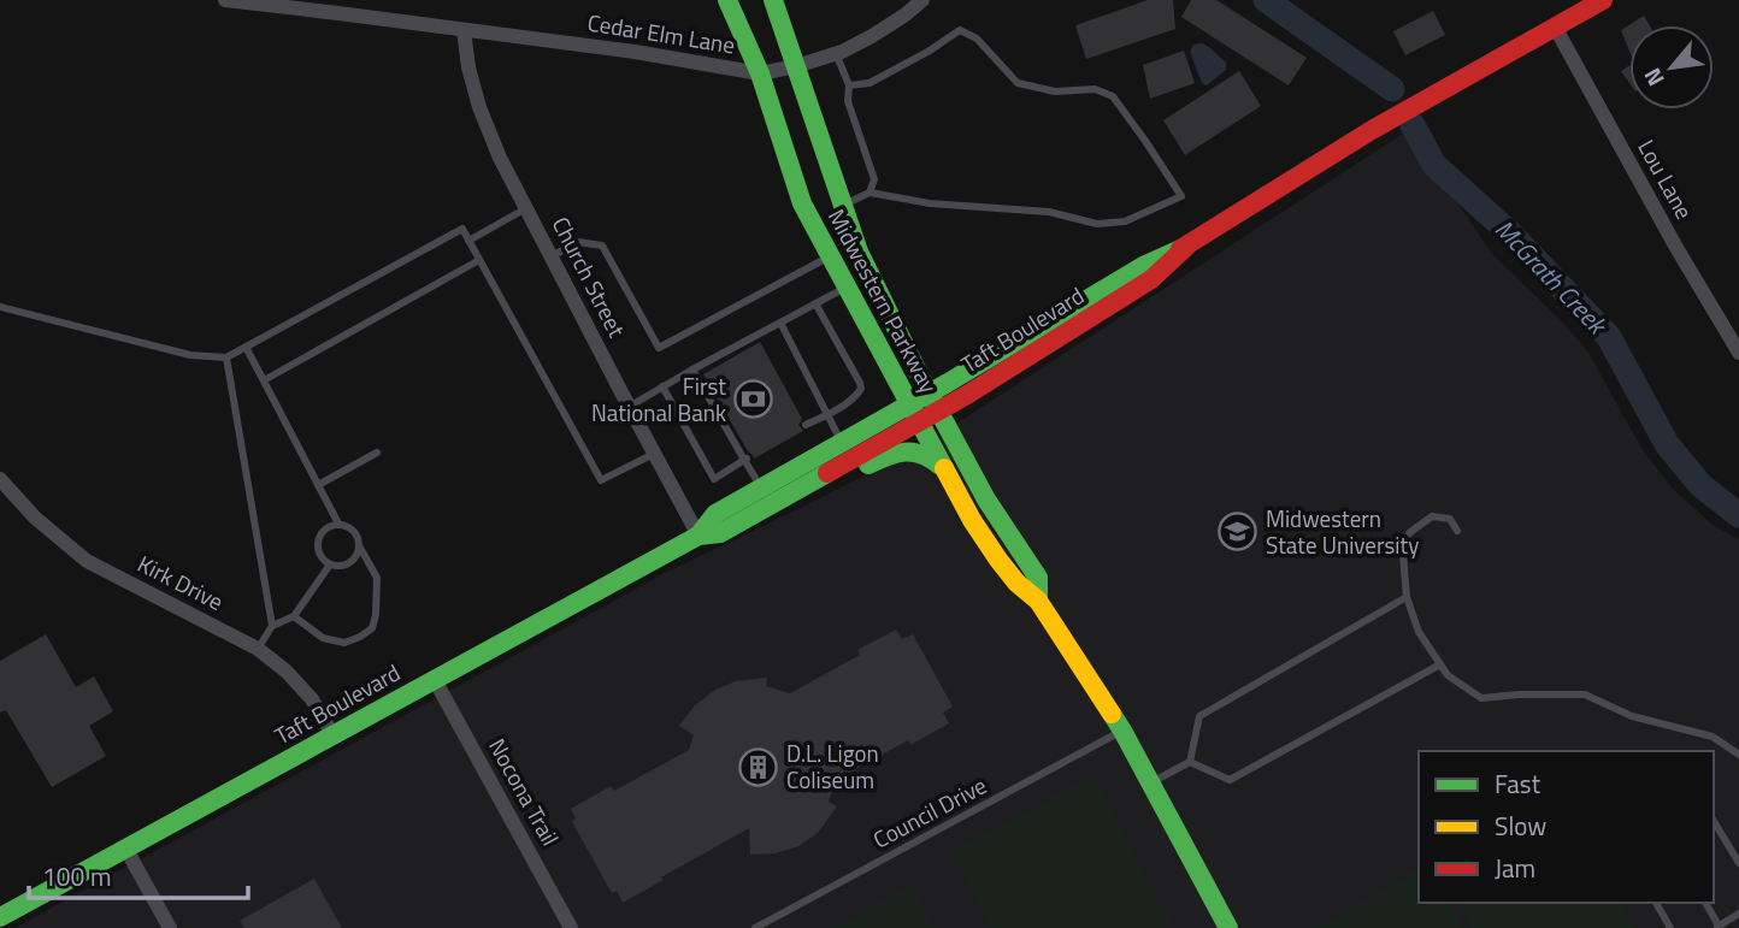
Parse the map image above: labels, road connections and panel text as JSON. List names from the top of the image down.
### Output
{
  "streets": {
    "street": [
      "Cedar Elm Lane",
      "Lou Lane",
      "Church Street",
      "Midwestern Parkway",
      "Taft Boulevard",
      "Kirk Drive",
      "Nocona Trail"
    ],
    "lane": ["Council Drive"]
  },
  "crossings": [
    ["Cedar Elm Lane", "Church Street"],
    ["Cedar Elm Lane", "Midwestern Parkway"],
    ["Lou Lane", "Taft Boulevard"],
    ["Church Street", "Taft Boulevard"],
    ["Midwestern Parkway", "Taft Boulevard"],
    ["Midwestern Parkway", "Council Drive"],
    ["Taft Boulevard", "Kirk Drive"],
    ["Taft Boulevard", "Nocona Trail"]
  ],
  "water": ["McGrath Creek"],
  "places": {
    "bank": ["First National Bank"],
    "school or university": ["Midwestern State University"],
    "building": ["D.L. Ligon Coliseum"]
  },
  "legend": ["Fast", "Slow", "Jam"],
  "scale_bar": "100 m",
  "north": "bottom left"
}
